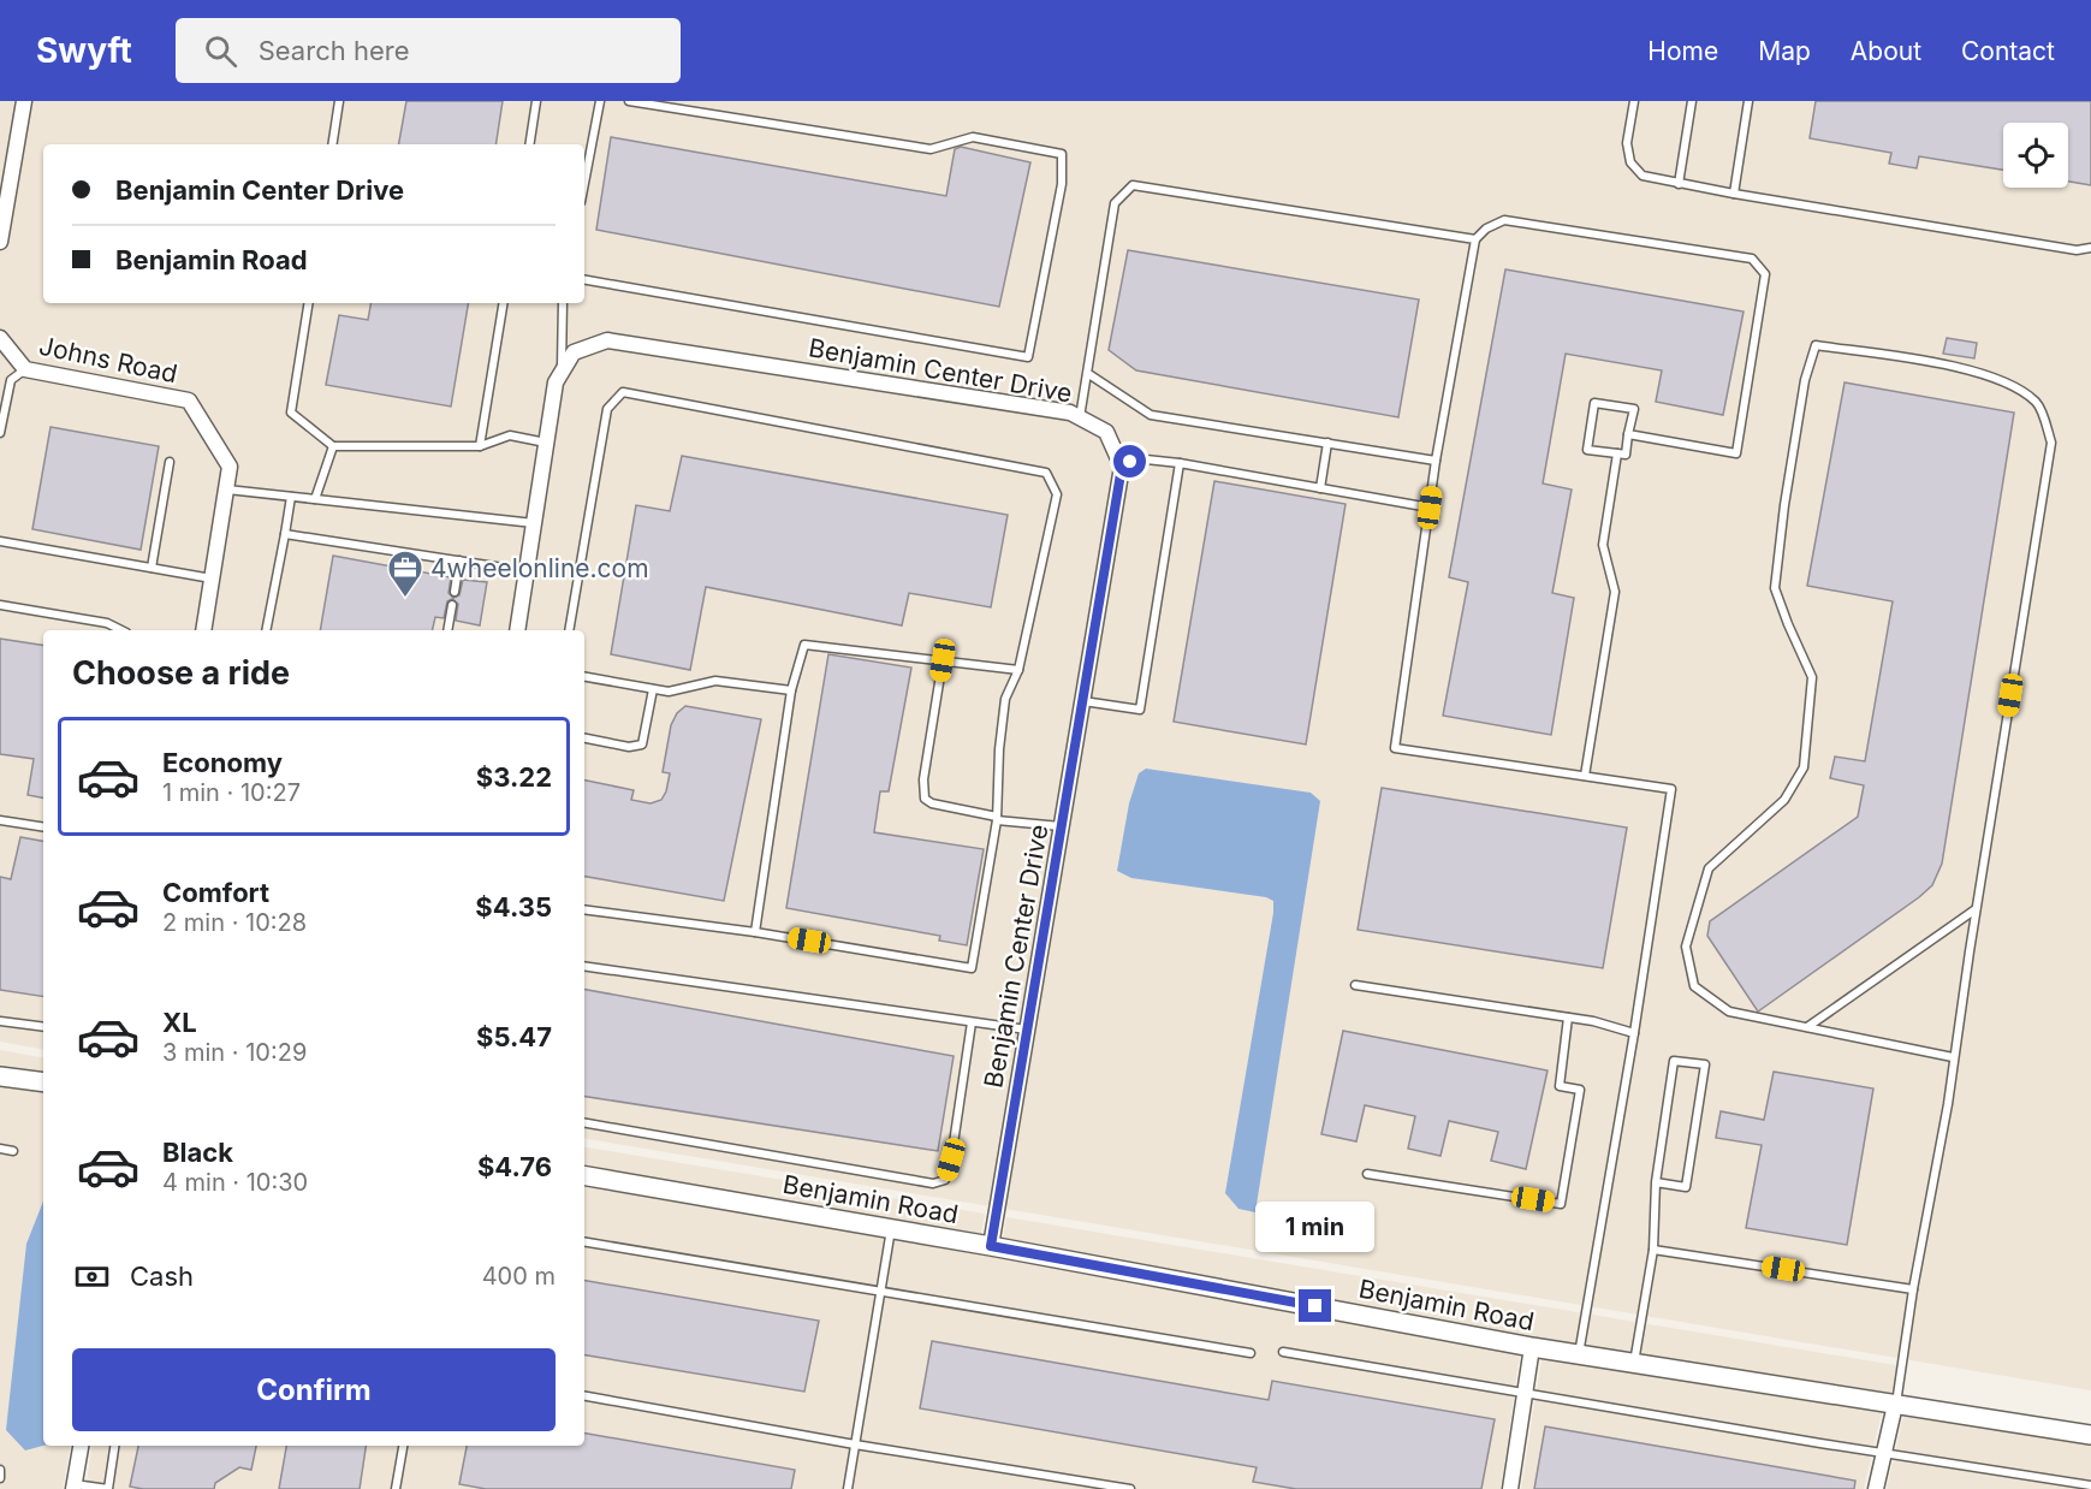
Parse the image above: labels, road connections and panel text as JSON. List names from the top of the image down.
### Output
{
  "streets": {
    "street": ["Johns Road", "Benjamin Center Drive", "Benjamin Road"]
  },
  "crossings": [
    ["Benjamin Center Drive", "Benjamin Road"]
  ],
  "places": {
    "office": ["4wheelonline.com"]
  },
  "page": {
    "header": "Swyft",
    "search": "Search here",
    "nav": [
      "Home",
      "Map",
      "About",
      "Contact"
    ],
    "banner": ["Benjamin Center Drive", "Benjamin Road"],
    "heading": "Choose a ride",
    "list": [
      {
        "name": "Economy",
        "note": "1 min · 10:27",
        "value": "$3.22"
      },
      {
        "name": "Comfort",
        "note": "2 min · 10:28",
        "value": "$4.35"
      },
      {
        "name": "XL",
        "note": "3 min · 10:29",
        "value": "$5.47"
      },
      {
        "name": "Black",
        "note": "4 min · 10:30",
        "value": "$4.76"
      }
    ],
    "bubble": "1 min",
    "pay": ["Cash", "400 m"],
    "buttons": "Confirm"
  }
}
